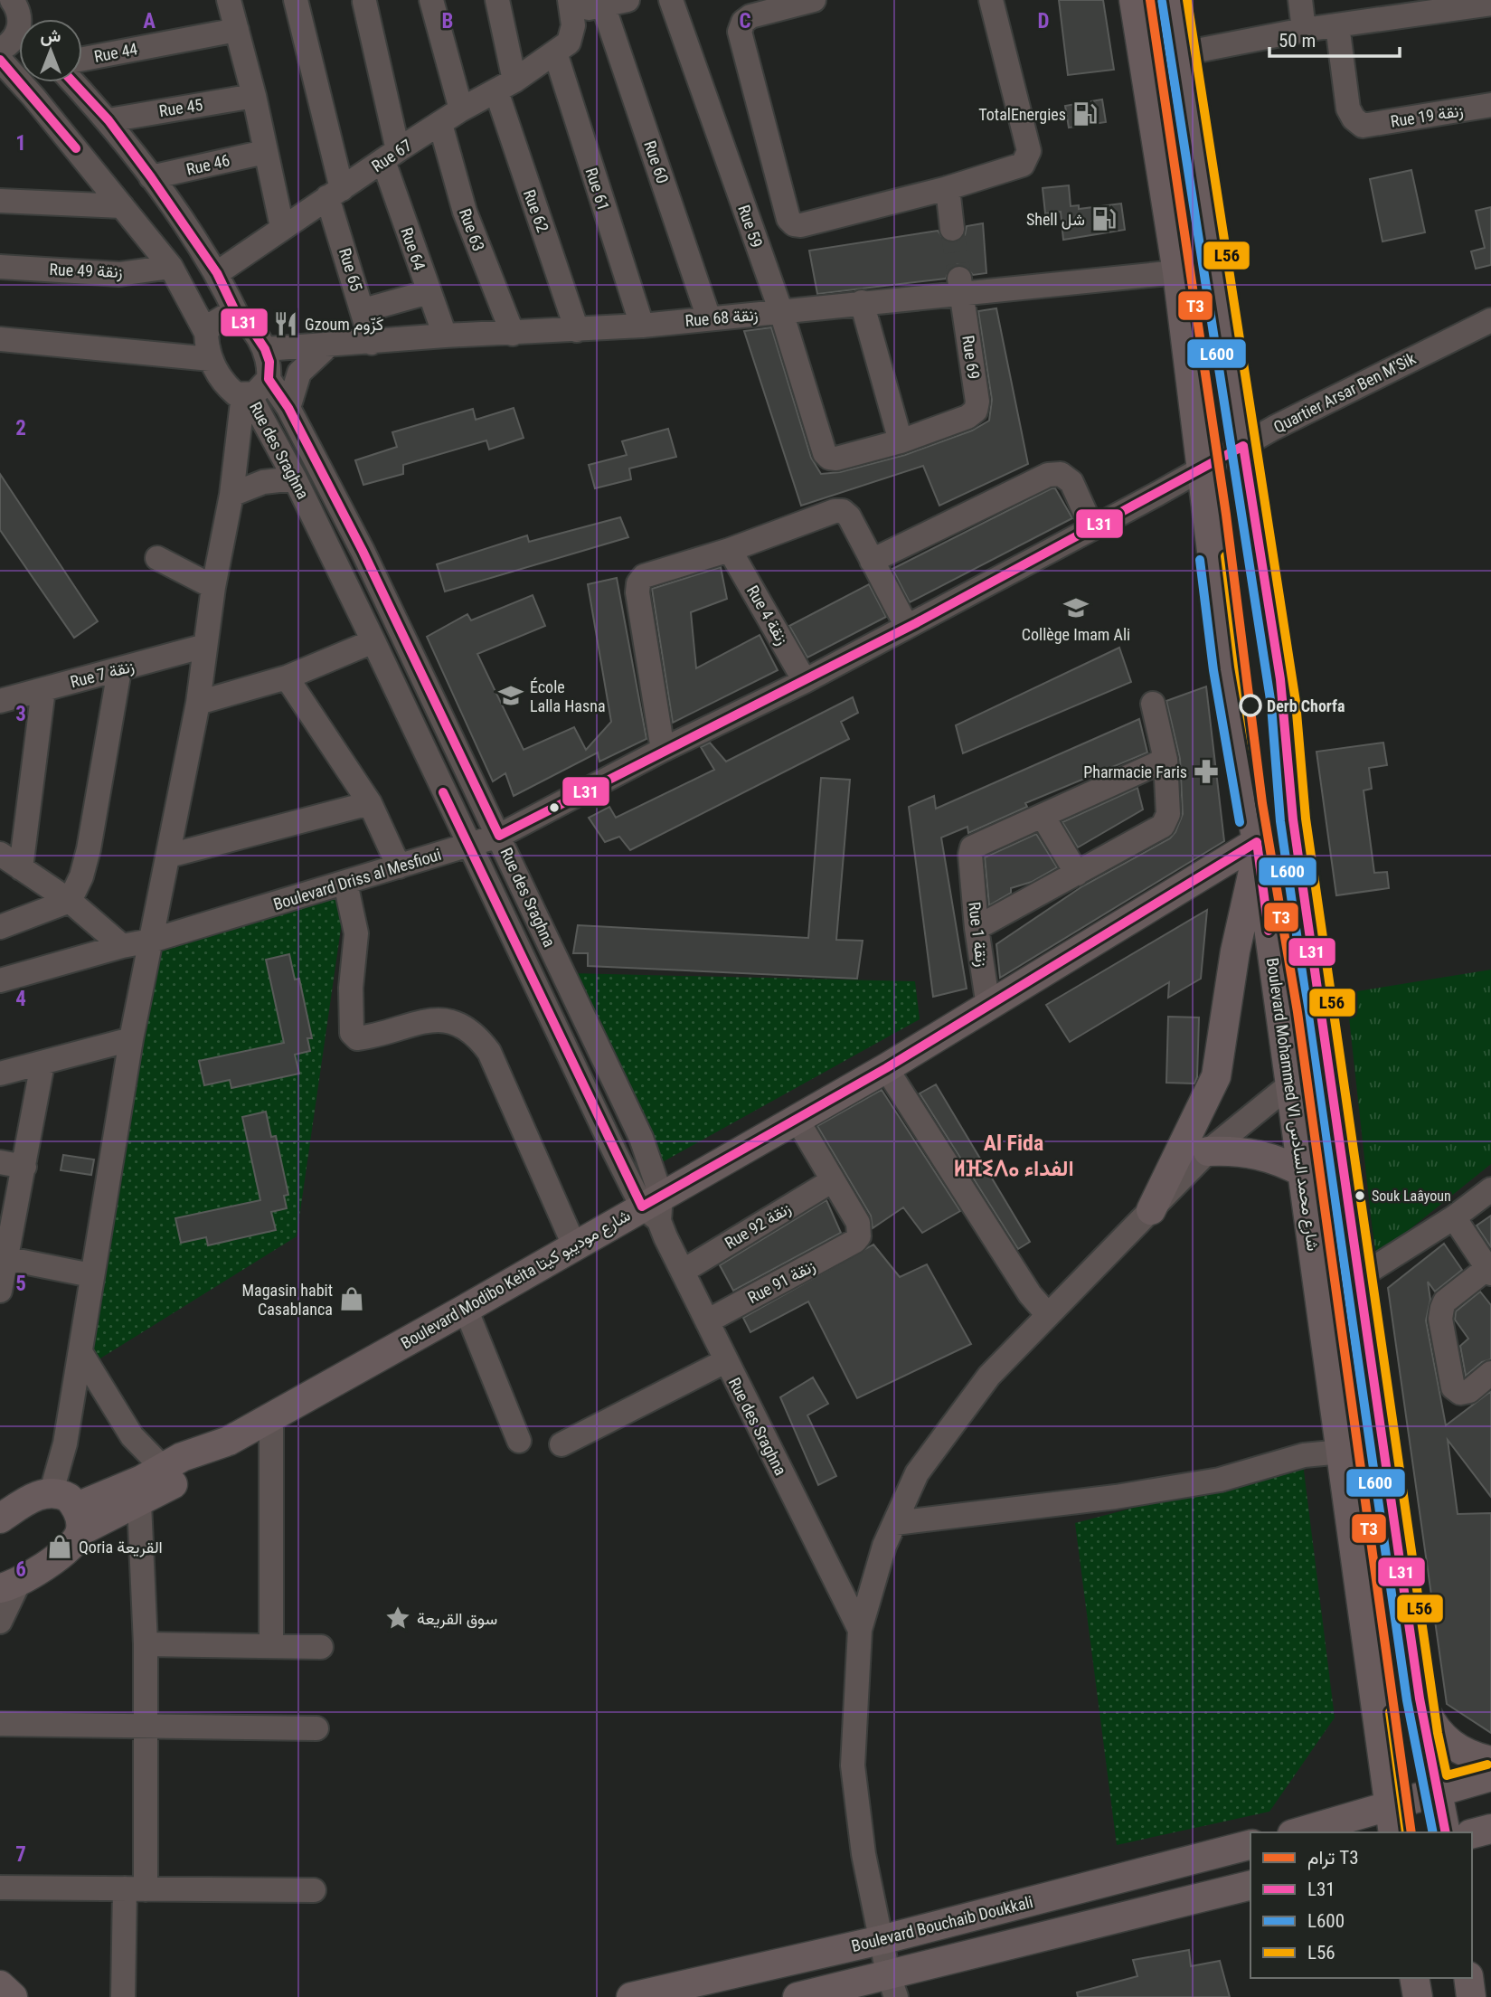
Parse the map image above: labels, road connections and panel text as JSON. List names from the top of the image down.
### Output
{
  "streets": {
    "main road": ["Boulevard Mohammed VI شارع محمد السادس", "Boulevard Modibo Keita شارع موديبو كيتا", "Boulevard Bouchaib Doukkali"],
    "street": [
      "Rue 44",
      "Rue 45",
      "Rue 19 زنقة",
      "Rue 67",
      "Rue 60",
      "Rue 46",
      "Rue 61",
      "Rue 62",
      "Rue 59",
      "Rue 63",
      "Rue 64",
      "Rue 65",
      "Rue 49 زنقة",
      "Rue 68 زنقة",
      "Rue 69",
      "Quartier Arsar Ben M'Sik",
      "Rue des Sraghna",
      "Rue 4 زنقة",
      "Rue 7 زنقة",
      "Boulevard Driss al Mesfioui",
      "Rue 1 زنقة",
      "Rue 92 زنقة",
      "Rue 91 زنقة"
    ]
  },
  "crossings": [
    ["Rue 67", "Rue 61"],
    ["Rue 67", "Rue 62"],
    ["Rue 67", "Rue 63"],
    ["Rue 67", "Rue 64"],
    ["Rue 67", "Rue 65"],
    ["Rue 60", "Rue 68 زنقة"],
    ["Rue 61", "Rue 68 زنقة"],
    ["Rue 62", "Rue 68 زنقة"],
    ["Rue 59", "Rue 68 زنقة"],
    ["Rue 59", "Rue 69"],
    ["Rue 63", "Rue 68 زنقة"],
    ["Rue 64", "Rue 68 زنقة"],
    ["Rue 65", "Rue 68 زنقة"],
    ["Rue 68 زنقة", "Rue 69"],
    ["Rue 68 زنقة", "Rue des Sraghna"],
    ["Rue 68 زنقة", "Boulevard Mohammed VI شارع محمد السادس"],
    ["Quartier Arsar Ben M'Sik", "Boulevard Driss al Mesfioui"],
    ["Quartier Arsar Ben M'Sik", "Boulevard Mohammed VI شارع محمد السادس"],
    ["Rue des Sraghna", "Boulevard Driss al Mesfioui"],
    ["Rue des Sraghna", "Rue 92 زنقة"],
    ["Rue des Sraghna", "Boulevard Modibo Keita شارع موديبو كيتا"],
    ["Rue des Sraghna", "Rue 91 زنقة"],
    ["Rue 4 زنقة", "Boulevard Driss al Mesfioui"],
    ["Boulevard Driss al Mesfioui", "Boulevard Mohammed VI شارع محمد السادس"],
    ["Rue 1 زنقة", "Boulevard Modibo Keita شارع موديبو كيتا"],
    ["Boulevard Mohammed VI شارع محمد السادس", "Boulevard Modibo Keita شارع موديبو كيتا"],
    ["Rue 92 زنقة", "Rue 91 زنقة"]
  ],
  "districts": ["Al Fida ⵍⴼⵉⴷⴰ الفداء"],
  "places": {
    "fuel station": ["TotalEnergies", "Shell شل"],
    "restaurant": ["Gzoum كَزّوم"],
    "school or university": ["Collège Imam Ali", "École Lalla Hasna"],
    "other": ["Derb Chorfa", "Souk Laâyoun"],
    "pharmacy": ["Pharmacie Faris"],
    "shop": ["Magasin habit Casablanca", "Qoria القريعة"],
    "place": ["سوق القريعة"]
  },
  "lines": [
    "tram line T3",
    "transit line L56",
    "transit line L600",
    "transit line L31"
  ],
  "legend": [
    "ترام T3",
    "L31",
    "L600",
    "L56"
  ],
  "scale_bar": "50 m",
  "north": "top",
  "grid": {
    "columns": [
      "A",
      "B",
      "C",
      "D"
    ],
    "rows": [
      "1",
      "2",
      "3",
      "4",
      "5",
      "6",
      "7"
    ]
  }
}
